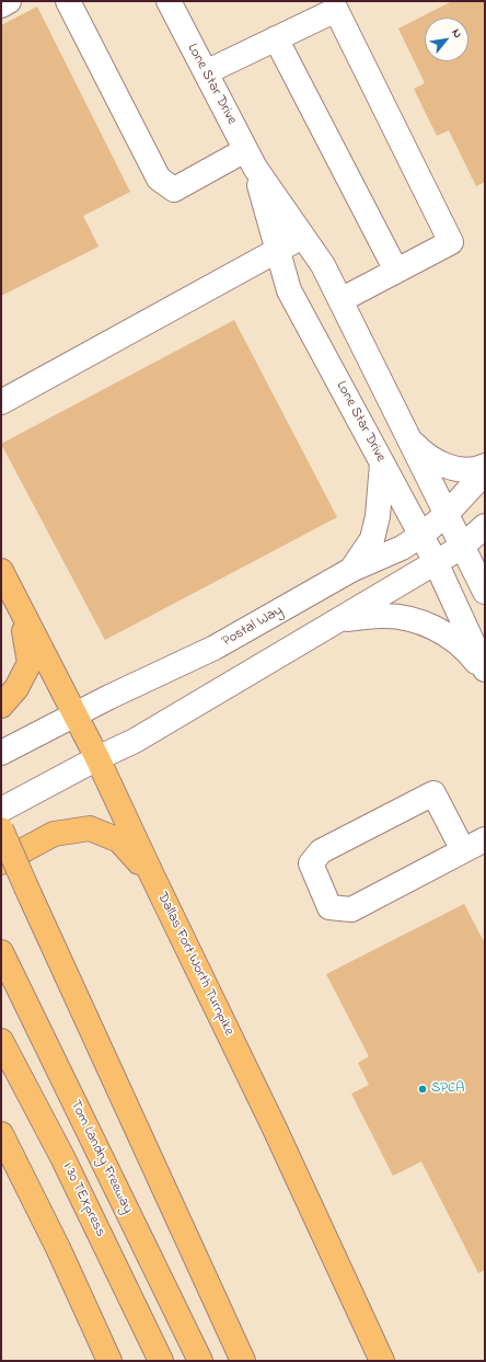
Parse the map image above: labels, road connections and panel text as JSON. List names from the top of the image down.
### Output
{
  "streets": {
    "main road": ["Dallas Fort Worth Turnpike", "Tom Landry Freeway", "I 30 TEXpress"],
    "street": ["Lone Star Drive", "Postal Way"]
  },
  "crossings": [
    ["Lone Star Drive", "Postal Way"],
    ["Postal Way", "Dallas Fort Worth Turnpike"]
  ],
  "places": ["SPCA"],
  "north": "top right"
}
